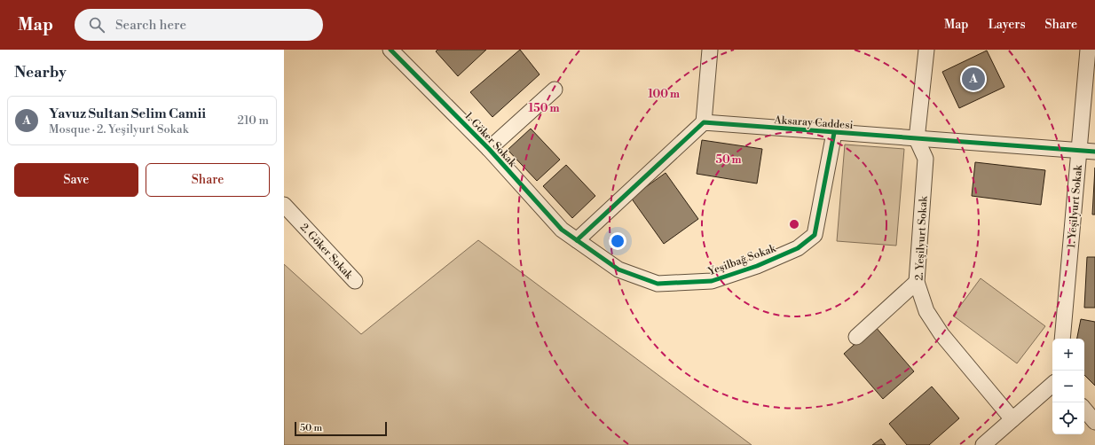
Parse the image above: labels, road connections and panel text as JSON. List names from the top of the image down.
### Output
{
  "streets": {
    "street": [
      "Aksaray Caddesi",
      "1. Göker Sokak",
      "1. Yeşilyurt Sokak",
      "2. Yeşilyurt Sokak",
      "2. Göker Sokak",
      "Yeşilbağ Sokak"
    ]
  },
  "crossings": [
    ["Aksaray Caddesi", "1. Yeşilyurt Sokak"],
    ["Aksaray Caddesi", "2. Yeşilyurt Sokak"],
    ["Aksaray Caddesi", "Yeşilbağ Sokak"],
    ["1. Göker Sokak", "Yeşilbağ Sokak"]
  ],
  "scale_bar": "50 m",
  "page": {
    "header": "Map",
    "search": "Search here",
    "nav": ["Map", "Layers", "Share"],
    "heading": "Nearby",
    "pins": "A",
    "list": [
      {
        "mark": "A",
        "name": "Yavuz Sultan Selim Camii",
        "note": "Mosque · 2. Yeşilyurt Sokak",
        "value": "210 m"
      }
    ],
    "buttons": ["Save", "Share"],
    "map_buttons": ["+", "−"],
    "scale": "50 m"
  },
  "rings": ["100 m", "150 m", "50 m"]
}
